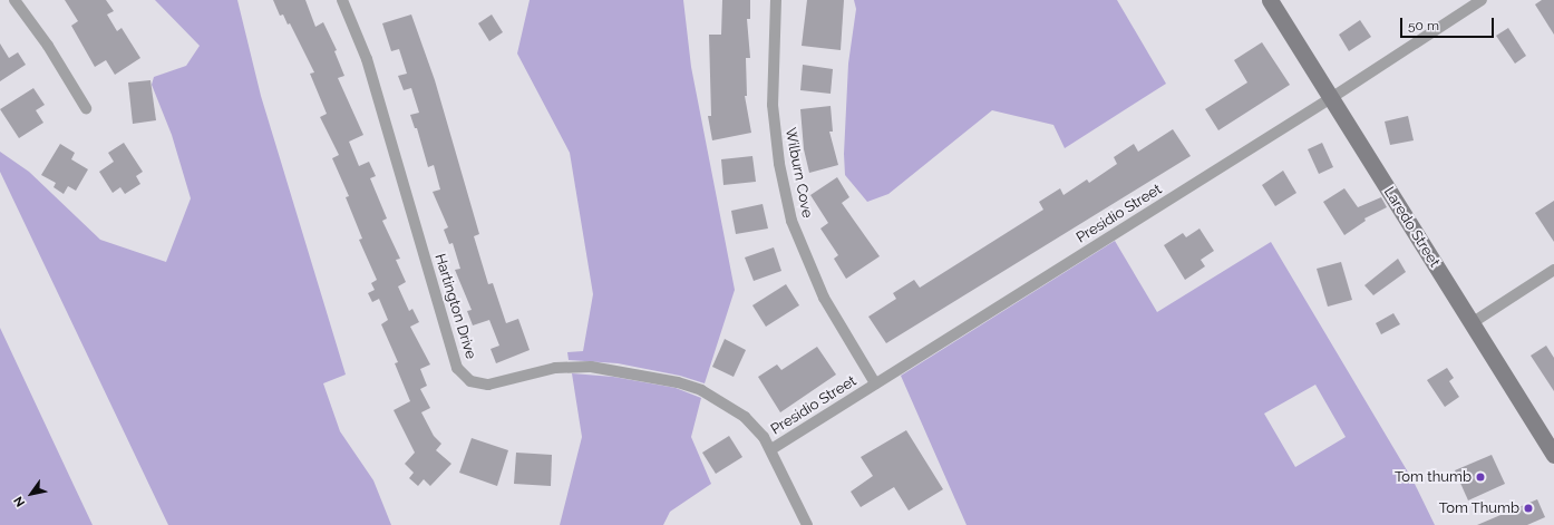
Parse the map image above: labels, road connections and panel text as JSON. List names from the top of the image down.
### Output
{
  "streets": {
    "street": [
      "Wilburn Cove",
      "Presidio Street",
      "Laredo Street",
      "Hartington Drive"
    ]
  },
  "crossings": [
    ["Wilburn Cove", "Presidio Street"],
    ["Presidio Street", "Laredo Street"],
    ["Presidio Street", "Hartington Drive"]
  ],
  "places": ["Tom thumb", "Tom Thumb"],
  "scale_bar": "50 m",
  "north": "bottom left"
}
